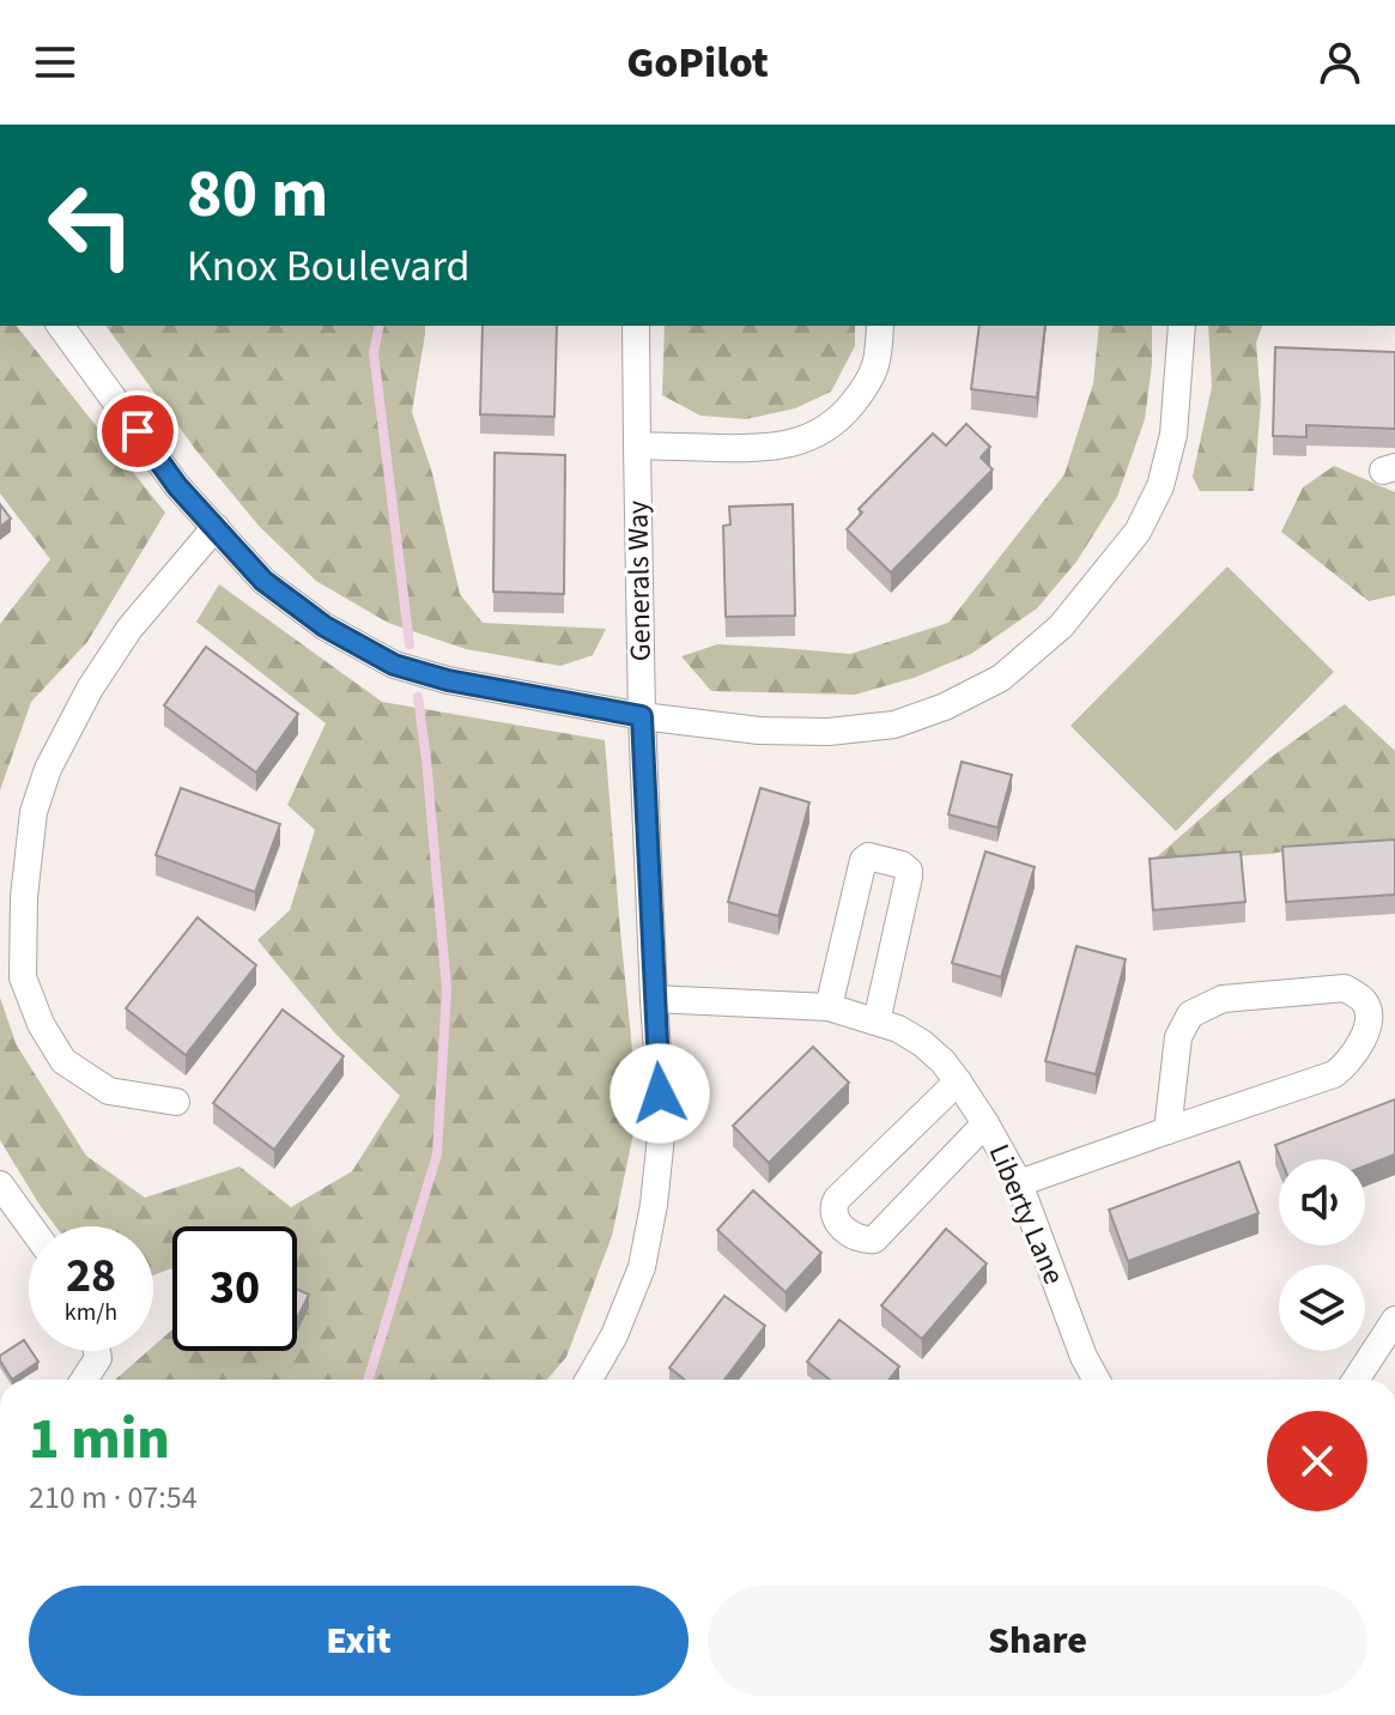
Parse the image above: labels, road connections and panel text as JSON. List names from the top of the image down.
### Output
{
  "streets": {
    "street": ["Generals Way", "Liberty Lane"]
  },
  "crossings": [
    ["Generals Way", "Liberty Lane"]
  ],
  "page": {
    "header": "GoPilot",
    "turn": ["80 m", "Knox Boulevard"],
    "speed": "28 km/h",
    "limit": "30",
    "heading": ["1 min", "210 m · 07:54"],
    "buttons": ["Exit", "Share"]
  }
}
